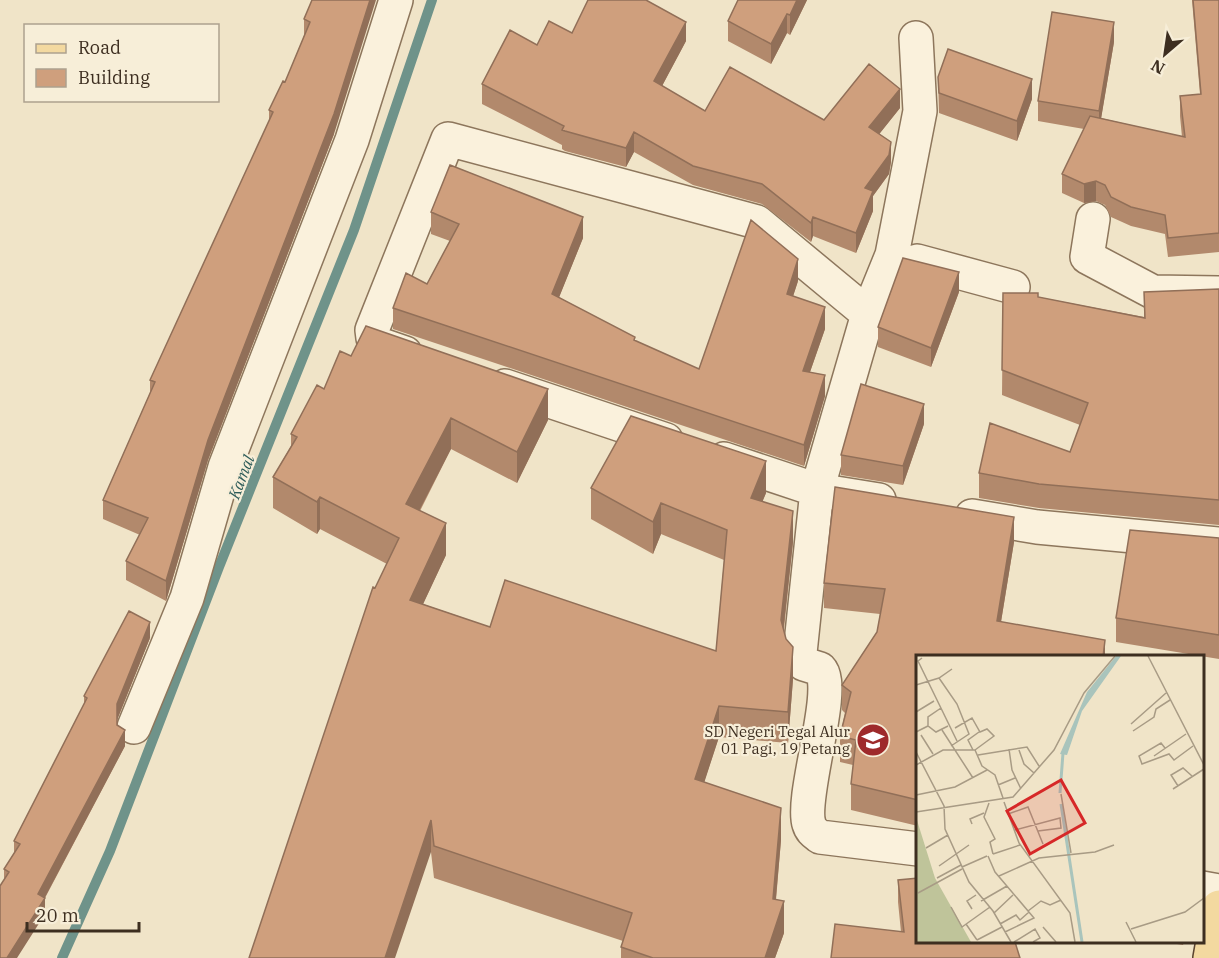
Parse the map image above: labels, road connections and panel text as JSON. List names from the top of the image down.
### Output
{
  "water": ["Kamal"],
  "places": {
    "school or university": ["SD Negeri Tegal Alur 01 Pagi, 19 Petang"]
  },
  "legend": ["Road", "Building"],
  "scale_bar": "20 m",
  "north": "bottom left"
}
